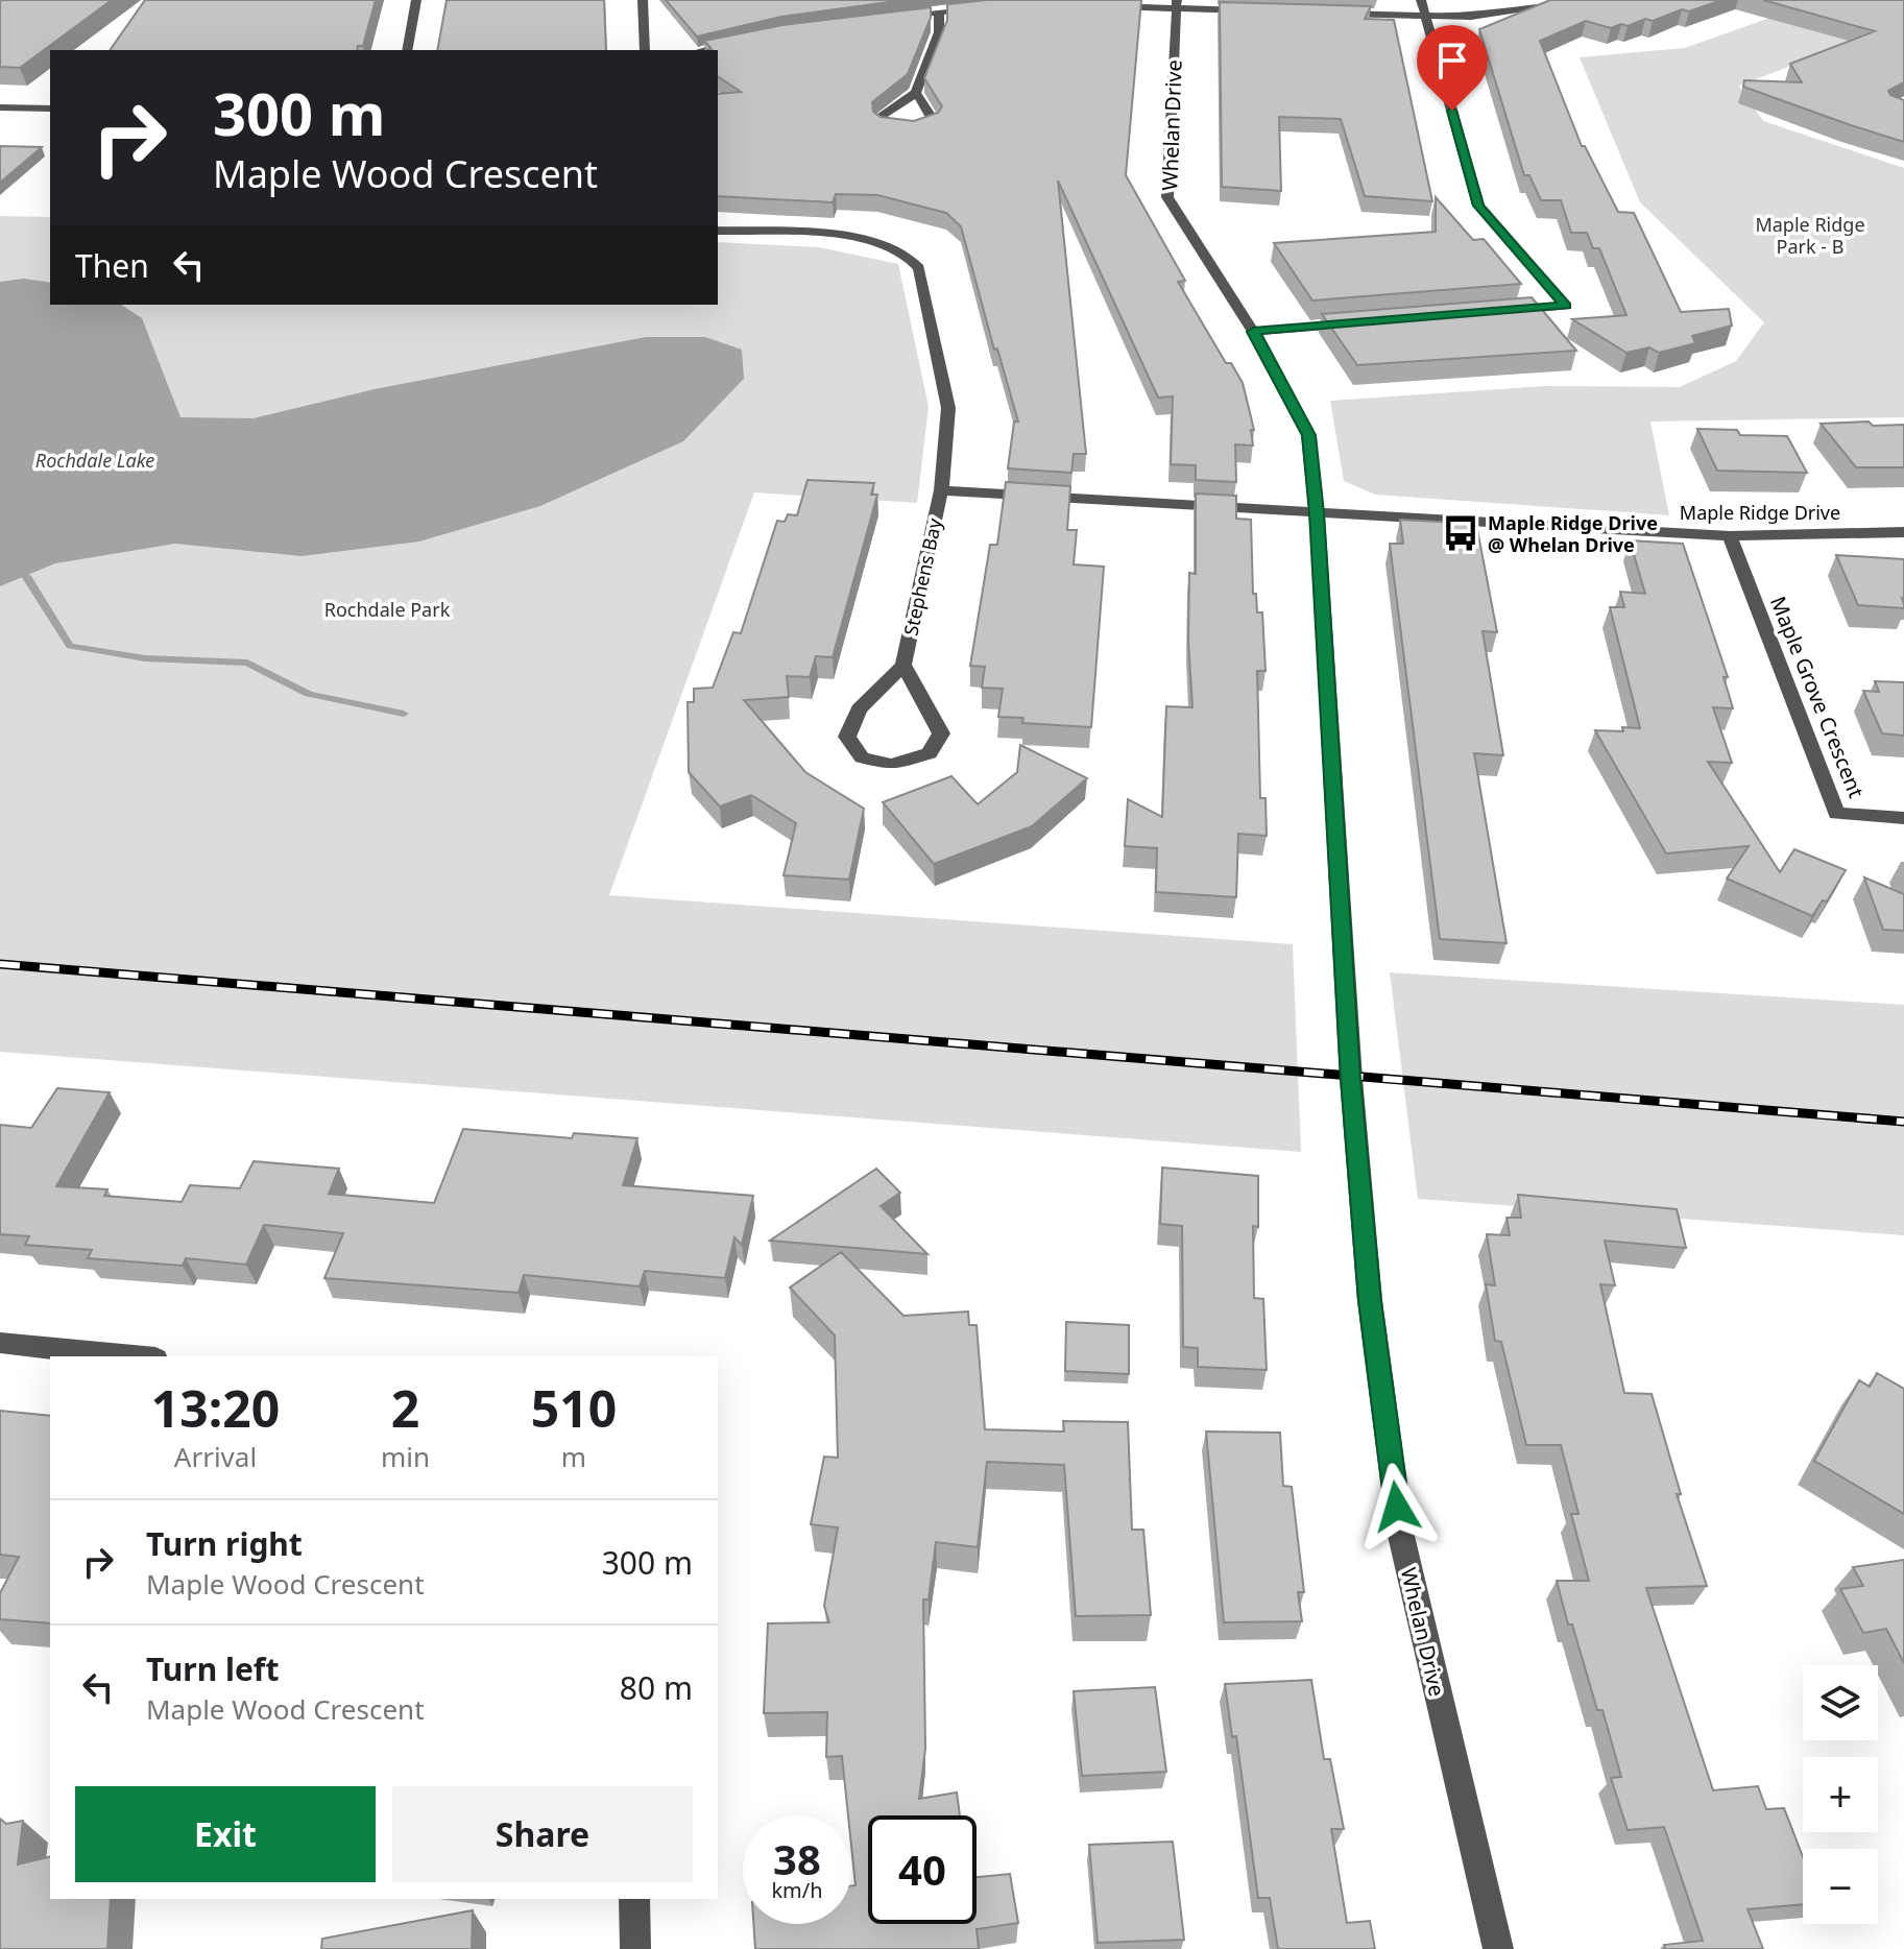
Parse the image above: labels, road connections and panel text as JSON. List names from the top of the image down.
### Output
{
  "streets": {
    "street": [
      "Whelan Drive",
      "Maple Ridge Drive",
      "Stephens Bay",
      "Maple Grove Crescent"
    ]
  },
  "crossings": [
    ["Whelan Drive", "Maple Ridge Drive"],
    ["Maple Ridge Drive", "Stephens Bay"],
    ["Maple Ridge Drive", "Maple Grove Crescent"]
  ],
  "water": ["Rochdale Lake"],
  "parks": ["Maple Ridge Park - B", "Rochdale Park"],
  "places": {
    "bus stop": ["Maple Ridge Drive @ Whelan Drive"]
  },
  "page": {
    "turn": ["300 m", "Maple Wood Crescent"],
    "then": "Then",
    "eta": [
      "13:20",
      "Arrival",
      "2",
      "min",
      "510",
      "m"
    ],
    "list": [
      {
        "name": "Turn right",
        "note": "Maple Wood Crescent",
        "value": "300 m"
      },
      {
        "name": "Turn left",
        "note": "Maple Wood Crescent",
        "value": "80 m"
      }
    ],
    "map_buttons": ["+", "−"],
    "buttons": ["Exit", "Share"],
    "speed": "38 km/h",
    "limit": "40"
  }
}
